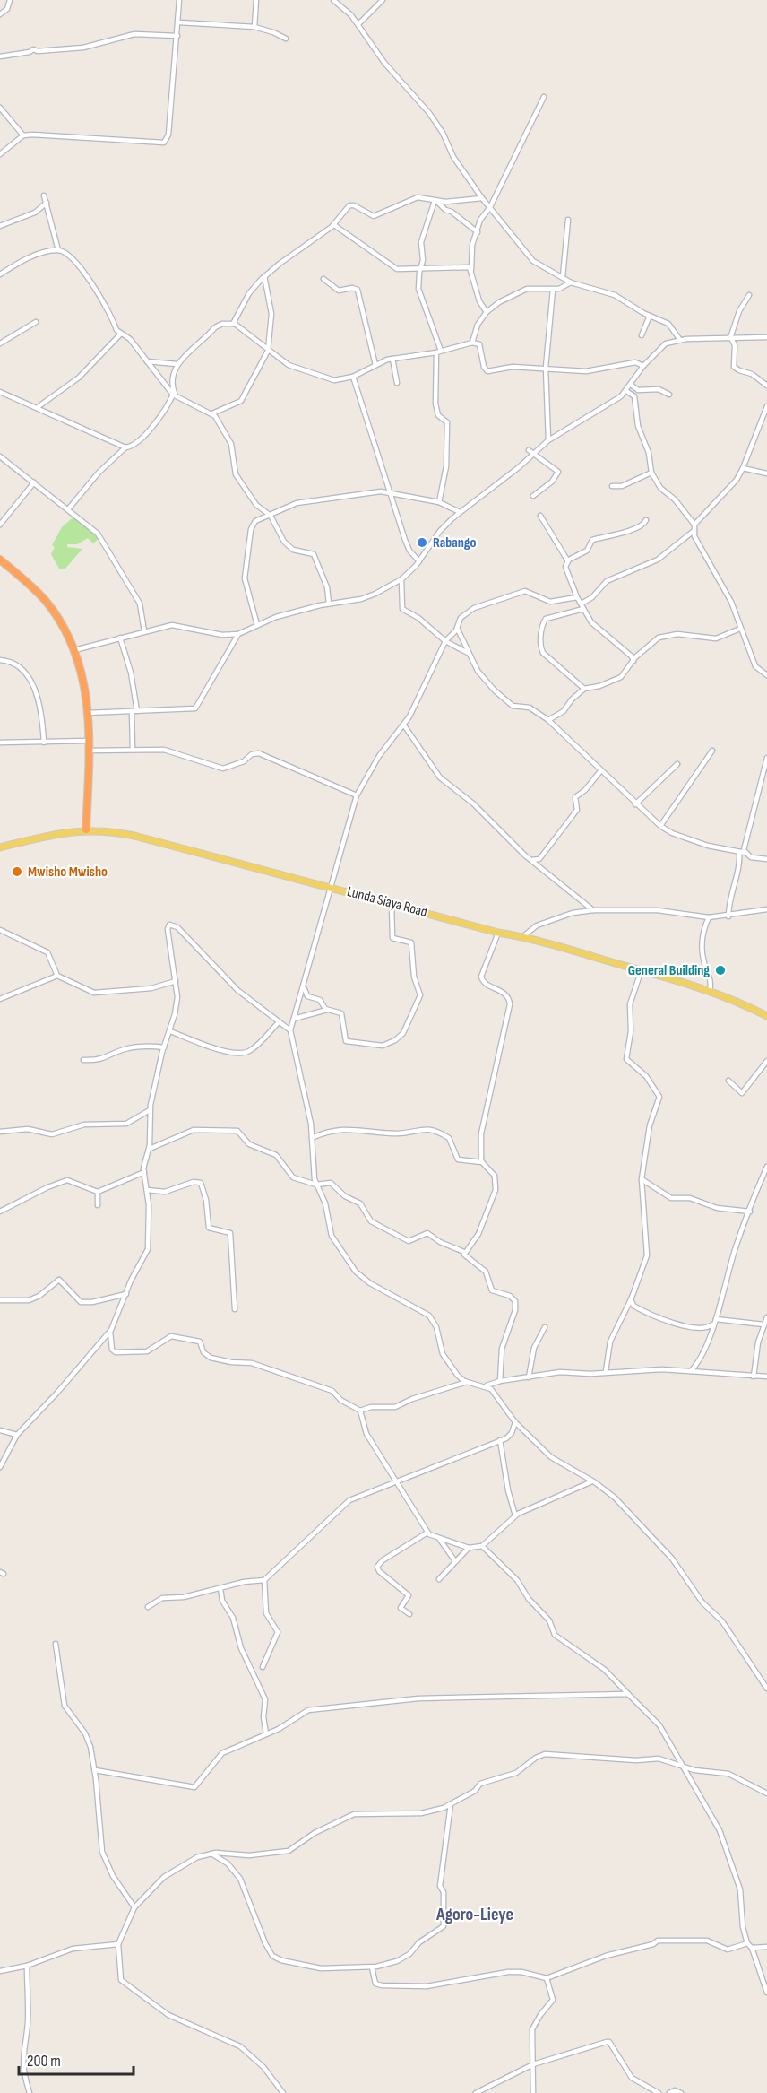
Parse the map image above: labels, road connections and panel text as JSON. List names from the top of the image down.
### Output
{
  "streets": {
    "main road": ["Lunda Siaya Road"]
  },
  "districts": ["Agoro-Lieye"],
  "places": ["Rabango", "Mwisho Mwisho", "General Building"],
  "scale_bar": "200 m"
}
